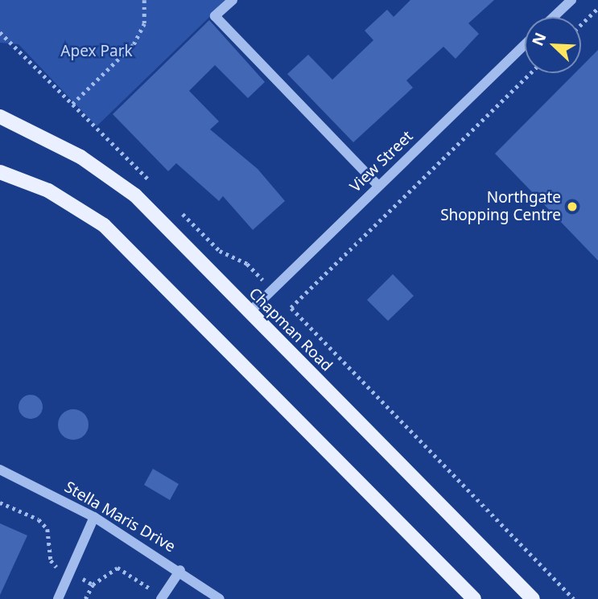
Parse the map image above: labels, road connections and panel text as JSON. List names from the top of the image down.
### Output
{
  "streets": {
    "main road": ["Chapman Road"],
    "street": ["View Street", "Stella Maris Drive"]
  },
  "crossings": [
    ["View Street", "Chapman Road"]
  ],
  "parks": ["Apex Park"],
  "places": ["Northgate Shopping Centre"],
  "north": "top left"
}
